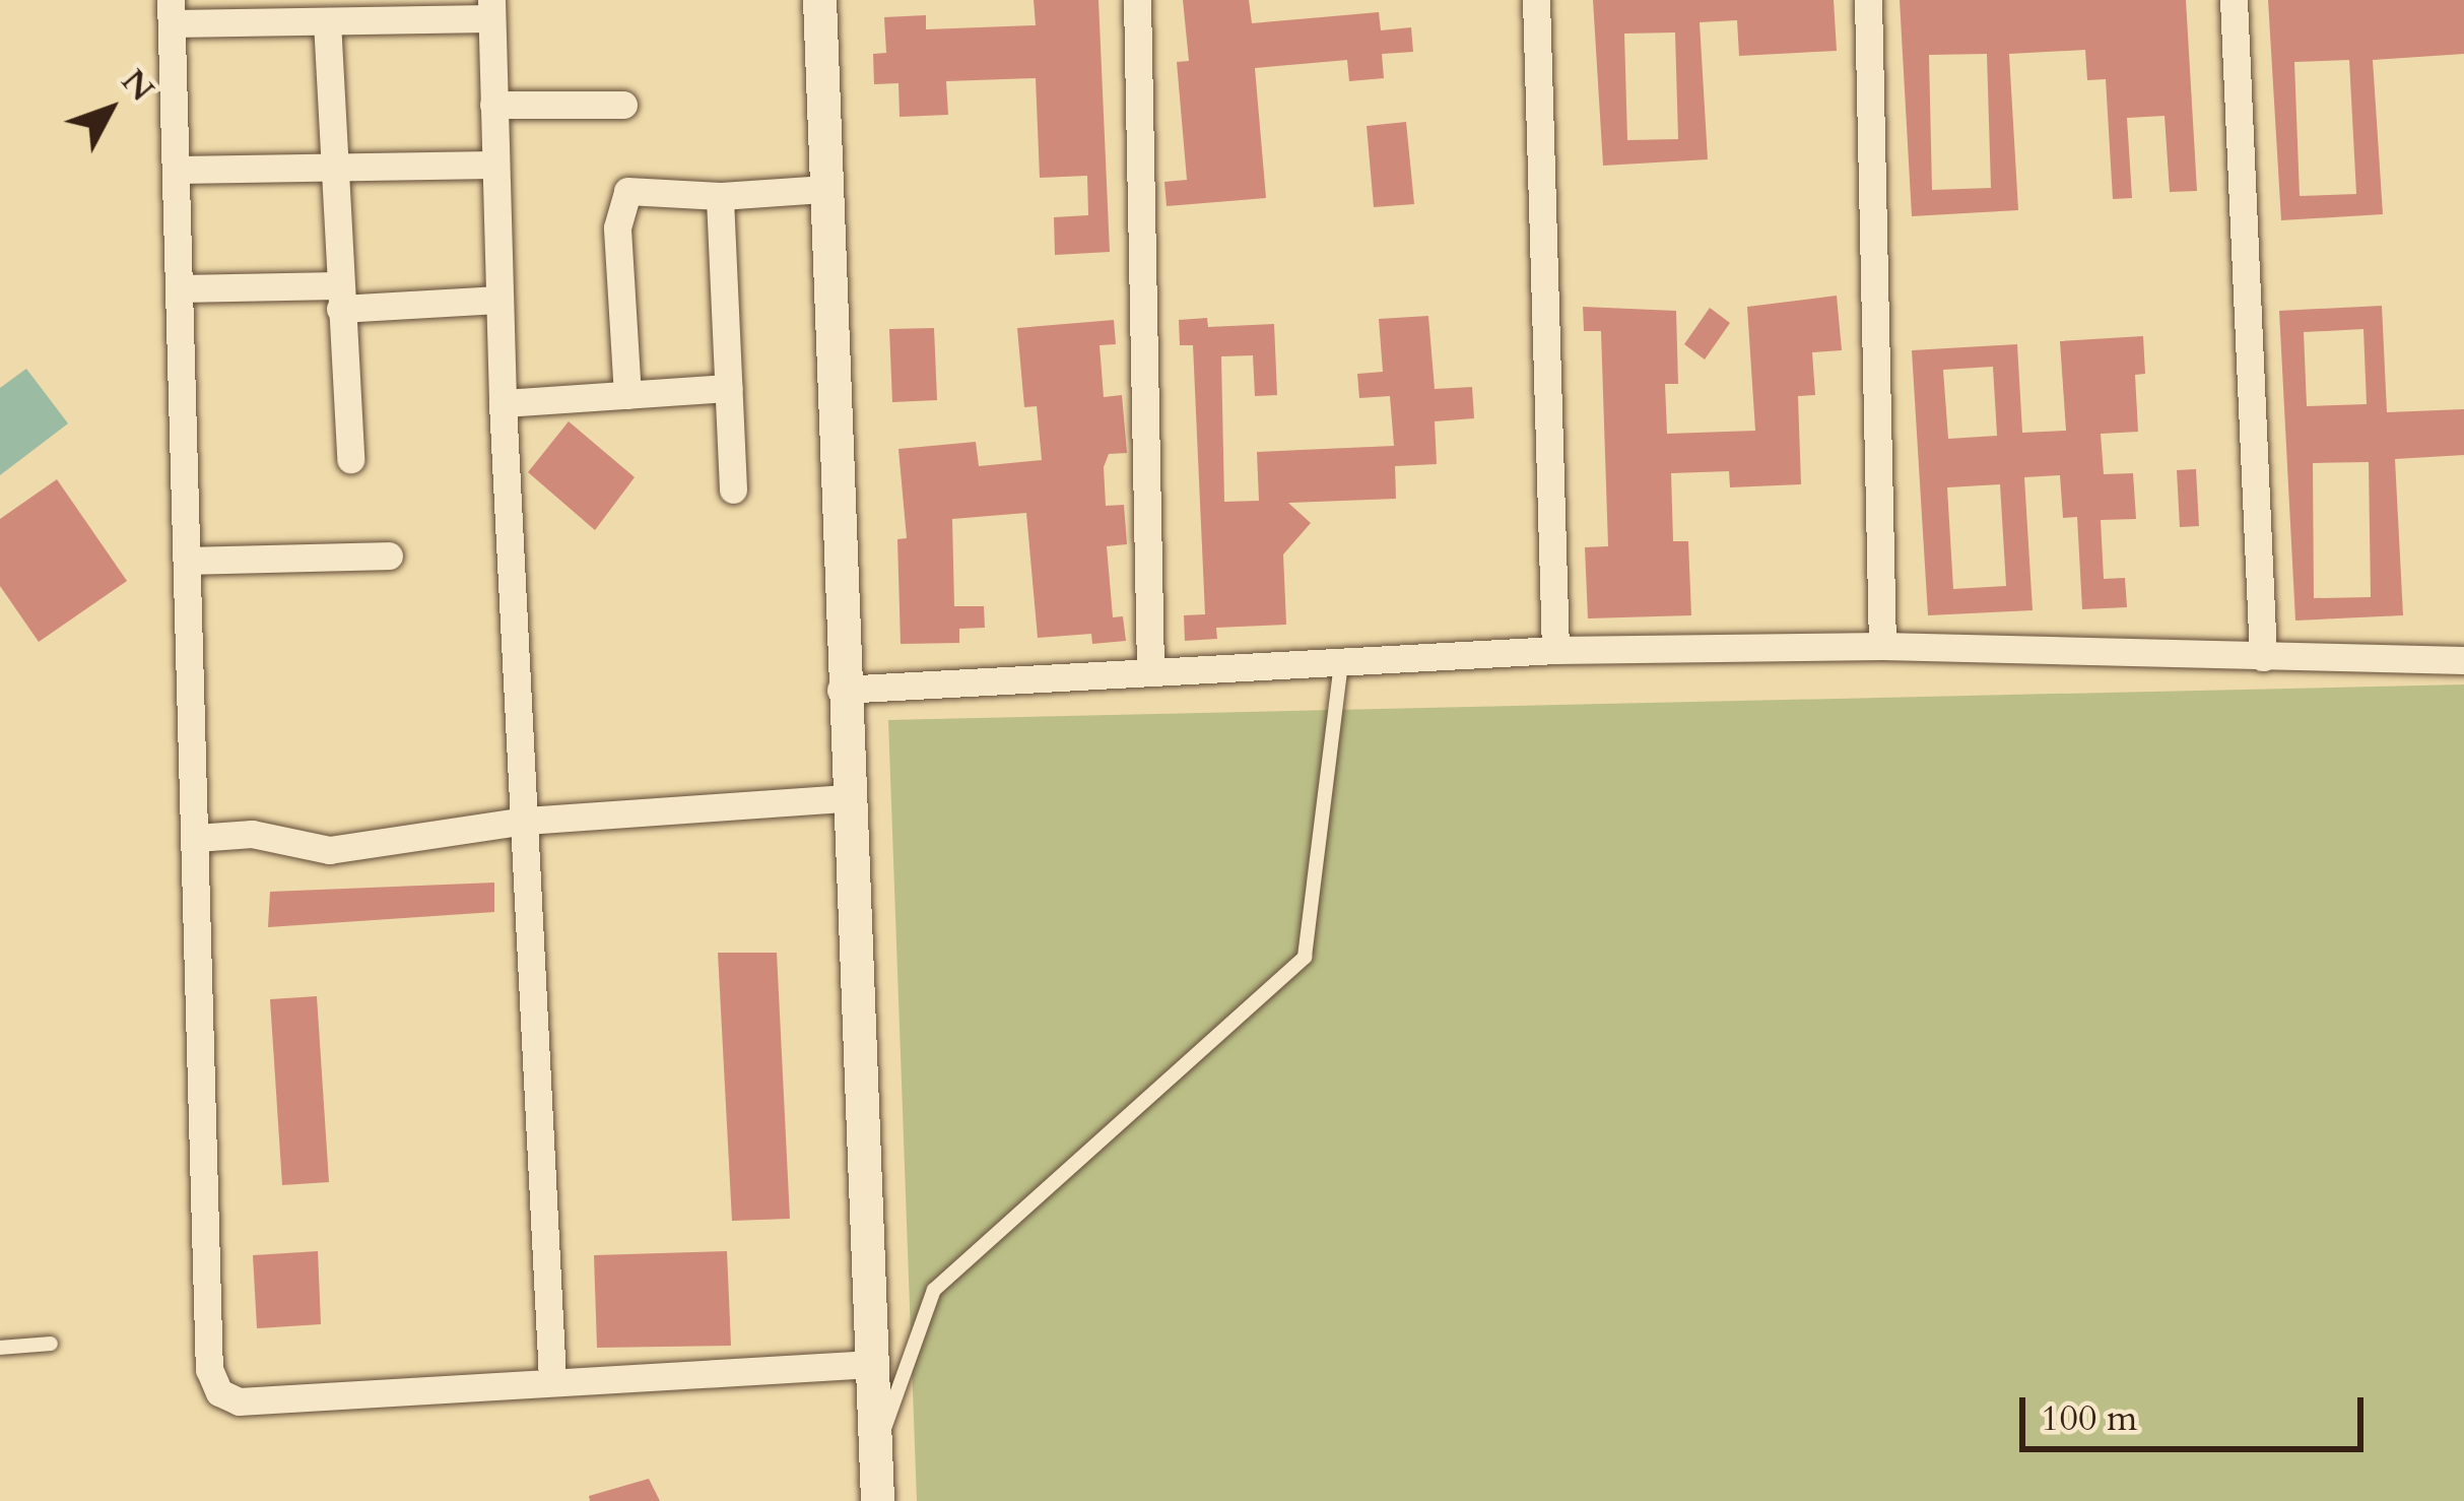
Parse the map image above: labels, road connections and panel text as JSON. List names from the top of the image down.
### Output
{
  "scale_bar": "100 m",
  "north": "top right"
}
